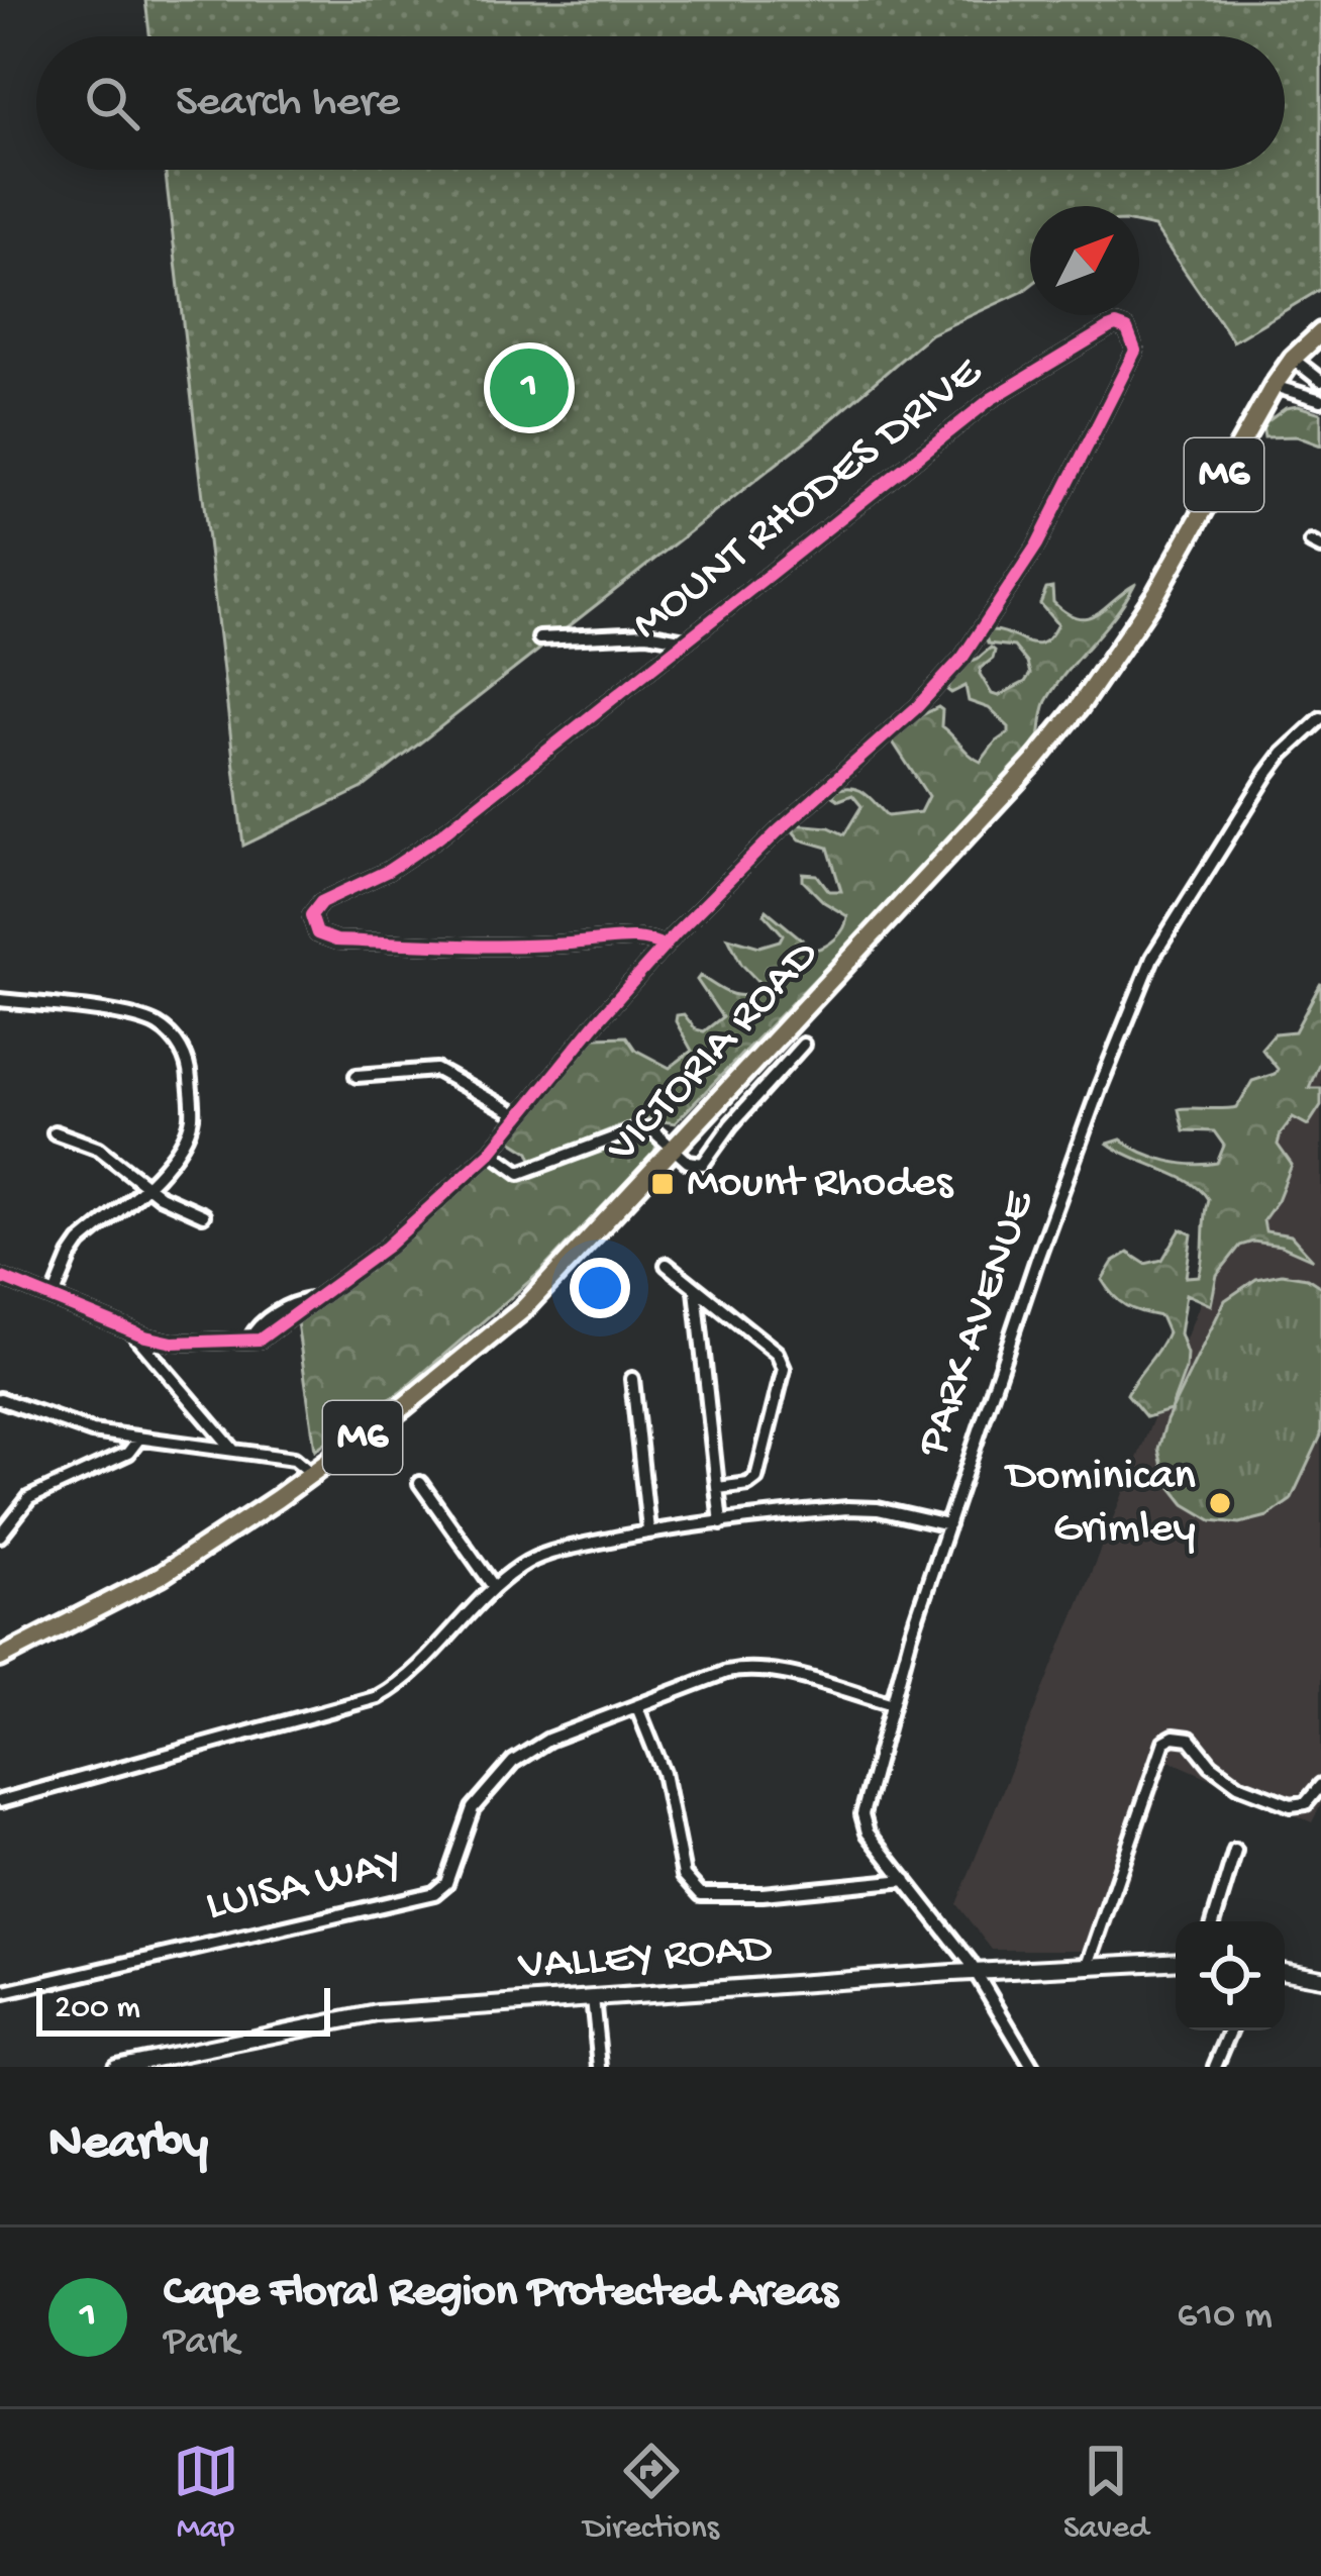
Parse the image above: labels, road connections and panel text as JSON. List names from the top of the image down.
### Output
{
  "streets": {
    "main road": ["M6", "VICTORIA ROAD"],
    "street": [
      "MOUNT RHODES DRIVE",
      "PARK AVENUE",
      "LUISA WAY",
      "VALLEY ROAD"
    ]
  },
  "crossings": [
    ["PARK AVENUE", "LUISA WAY"],
    ["PARK AVENUE", "VALLEY ROAD"]
  ],
  "places": {
    "transit": ["Mount Rhodes"],
    "other": ["Dominican Grimley"]
  },
  "scale_bar": "200 m",
  "north": "top right",
  "page": {
    "search": "Search here",
    "pins": "1",
    "scale": "200 m",
    "heading": "Nearby",
    "list": [
      {
        "mark": "1",
        "name": "Cape Floral Region Protected Areas",
        "note": "Park",
        "value": "610 m"
      }
    ],
    "nav": ["Map", "Directions", "Saved"]
  }
}
